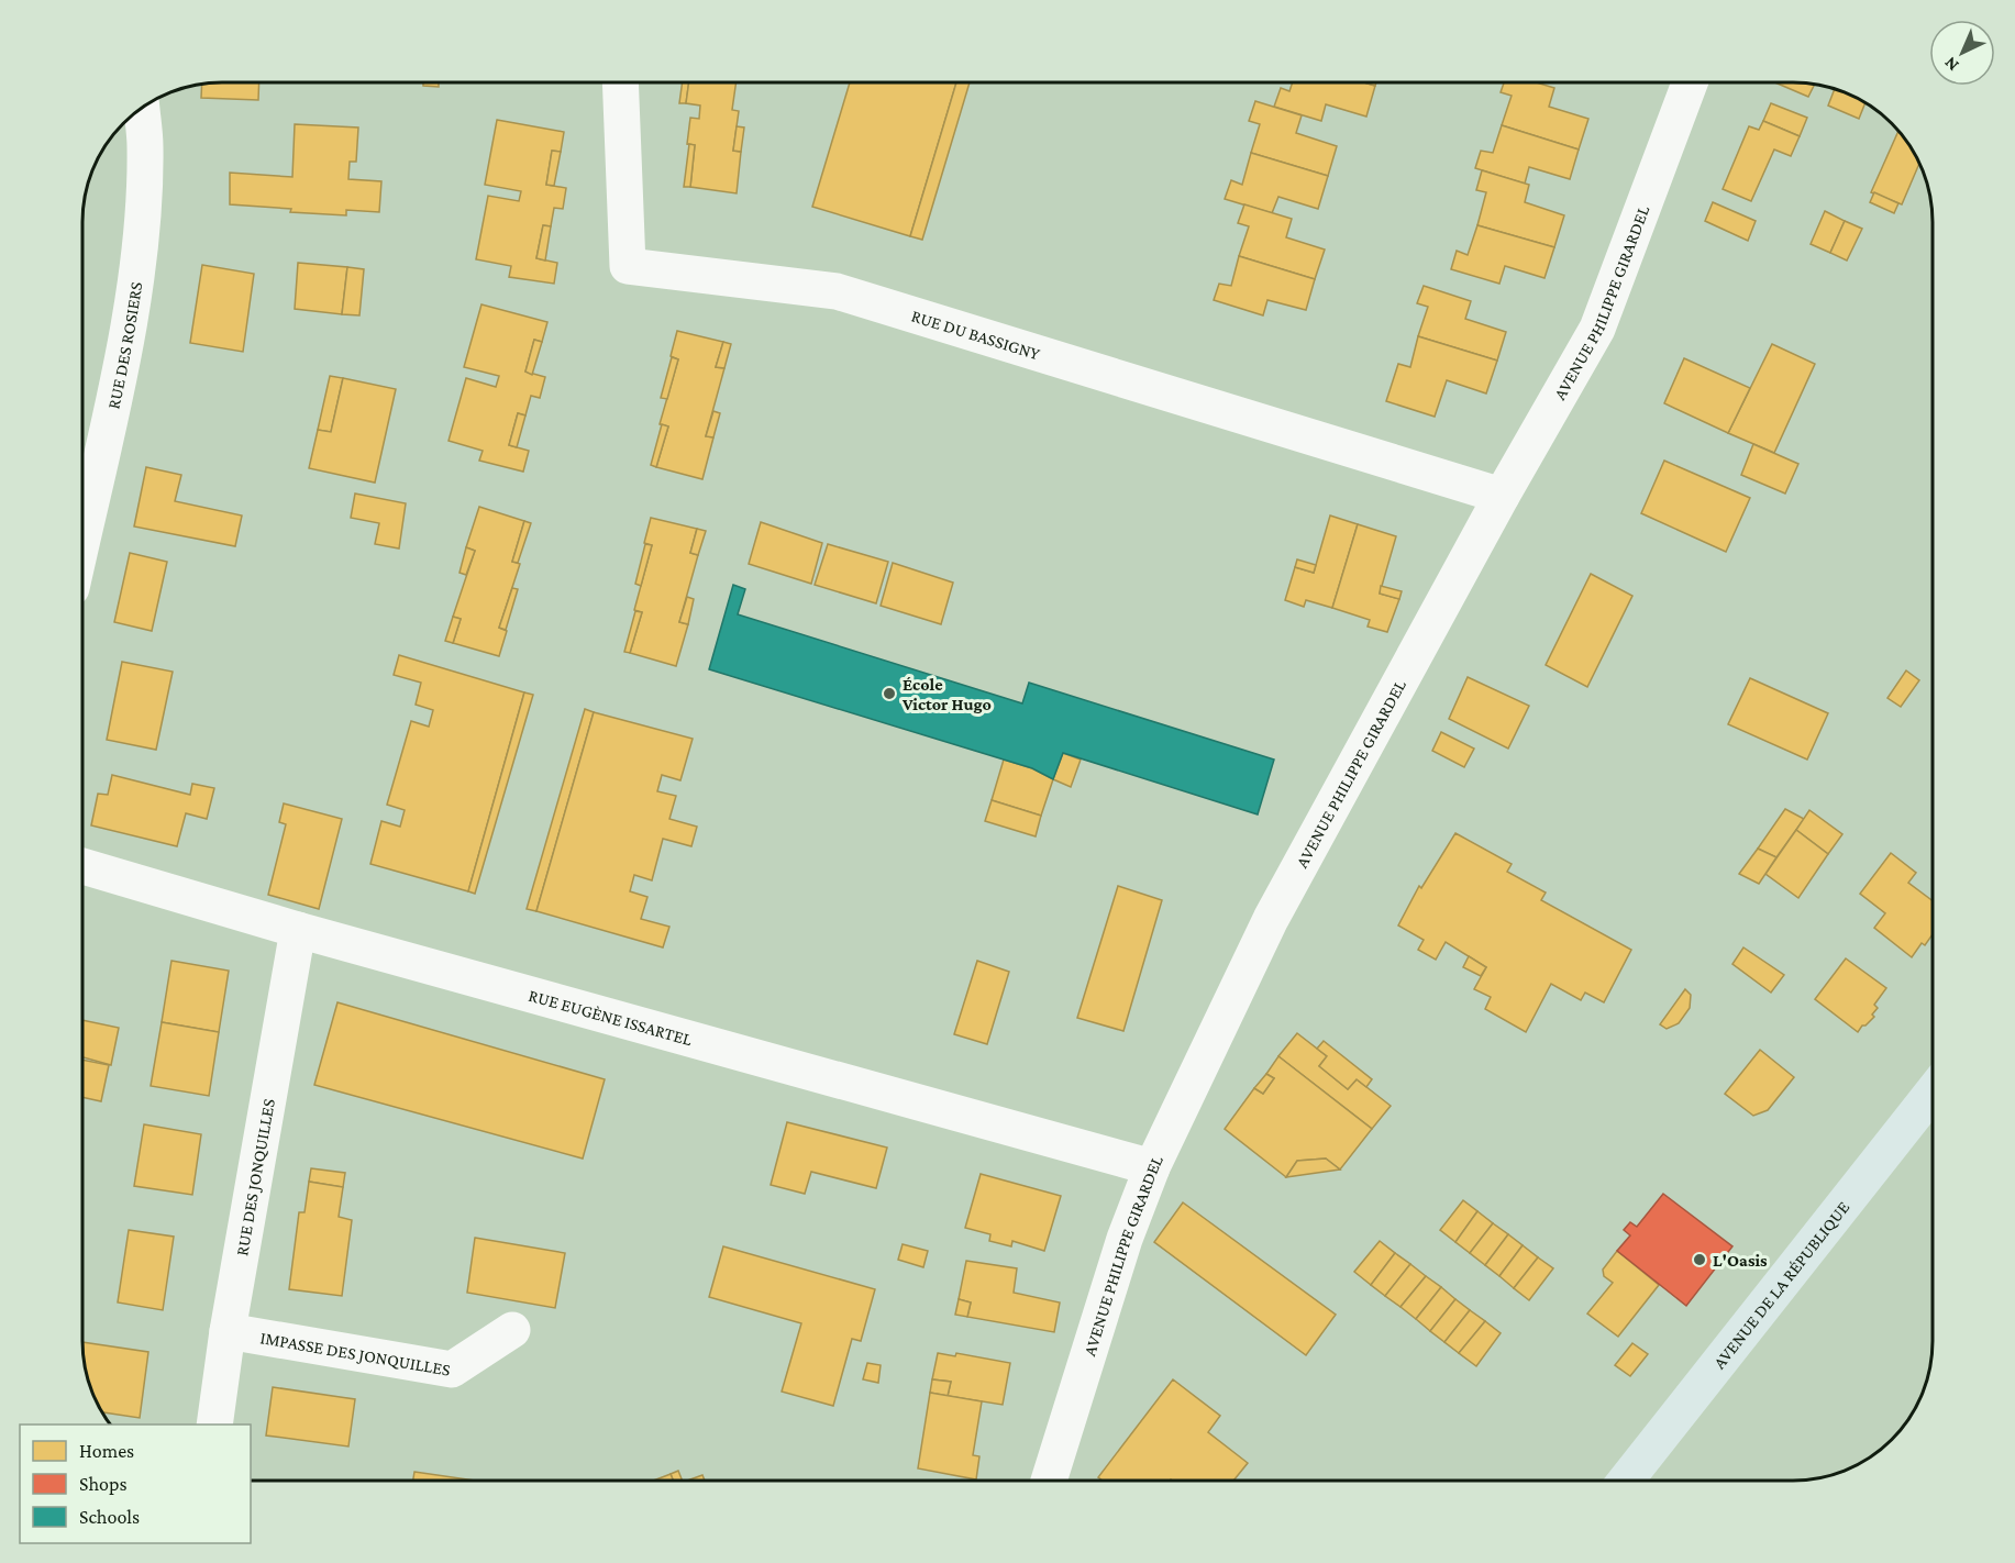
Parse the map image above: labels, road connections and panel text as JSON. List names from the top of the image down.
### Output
{
  "streets": {
    "main road": ["AVENUE DE LA RÉPUBLIQUE"],
    "street": [
      "AVENUE PHILIPPE GIRARDEL",
      "RUE DU BASSIGNY",
      "RUE DES ROSIERS",
      "RUE EUGÈNE ISSARTEL",
      "RUE DES JONQUILLES",
      "IMPASSE DES JONQUILLES"
    ]
  },
  "crossings": [
    ["AVENUE PHILIPPE GIRARDEL", "RUE DU BASSIGNY"],
    ["AVENUE PHILIPPE GIRARDEL", "RUE EUGÈNE ISSARTEL"],
    ["RUE EUGÈNE ISSARTEL", "RUE DES JONQUILLES"],
    ["RUE DES JONQUILLES", "IMPASSE DES JONQUILLES"]
  ],
  "places": ["École Victor Hugo", "L'Oasis"],
  "legend": ["Homes", "Shops", "Schools"],
  "north": "bottom left"
}
